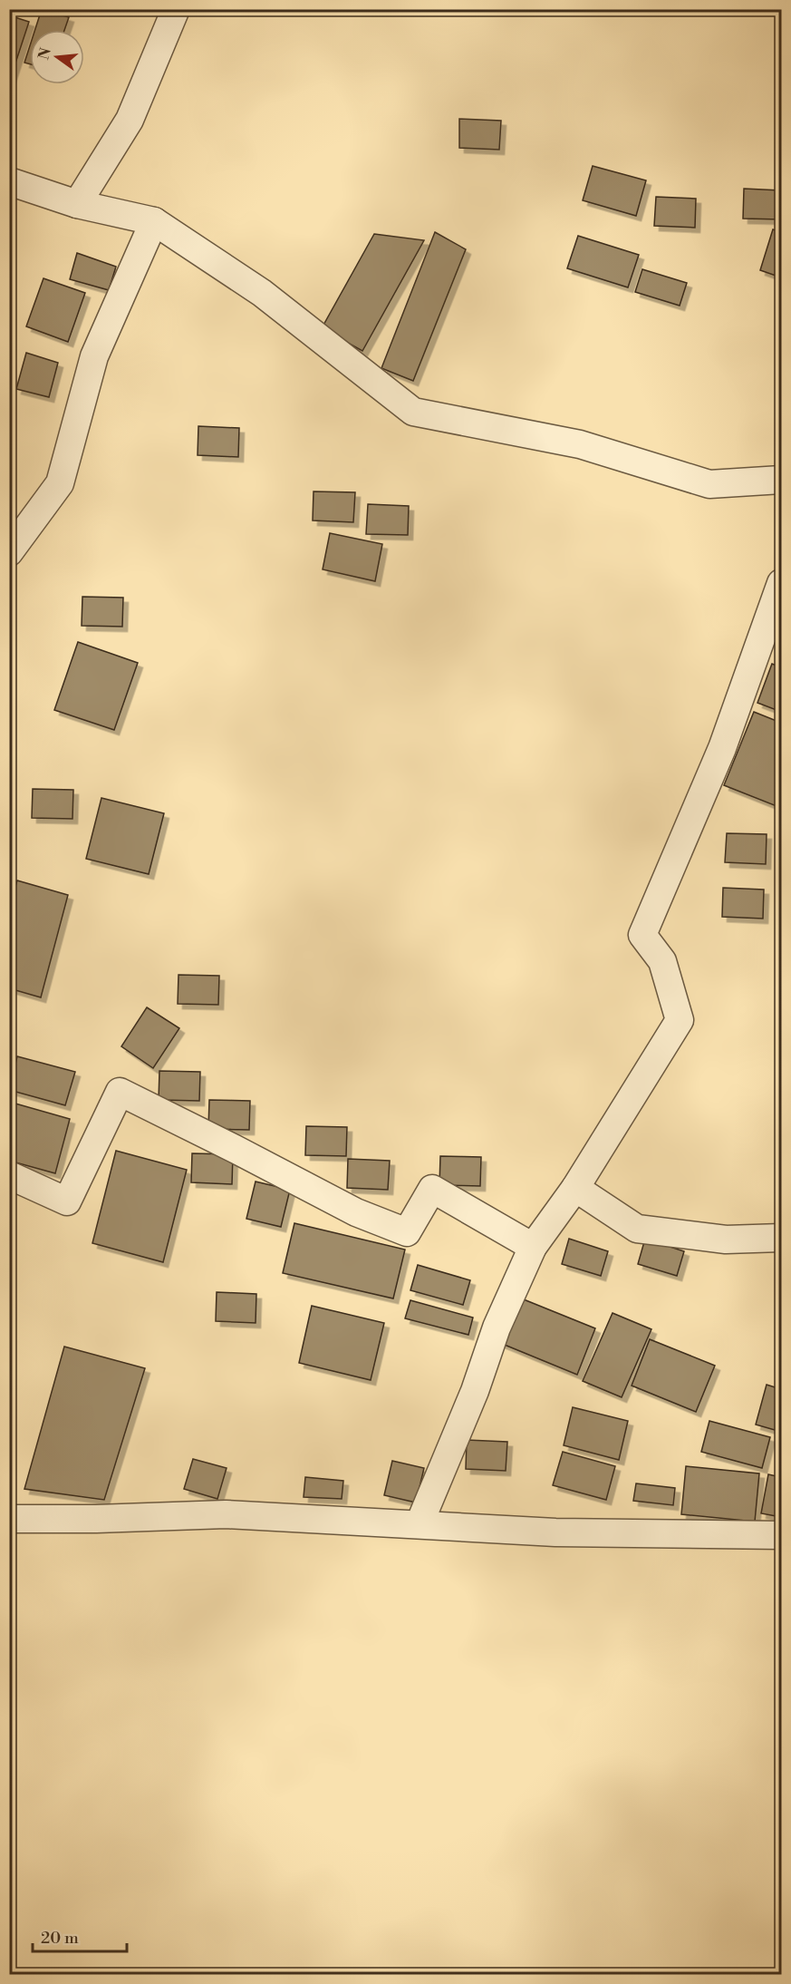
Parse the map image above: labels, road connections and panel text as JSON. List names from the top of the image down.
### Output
{
  "scale_bar": "20 m",
  "north": "left"
}
